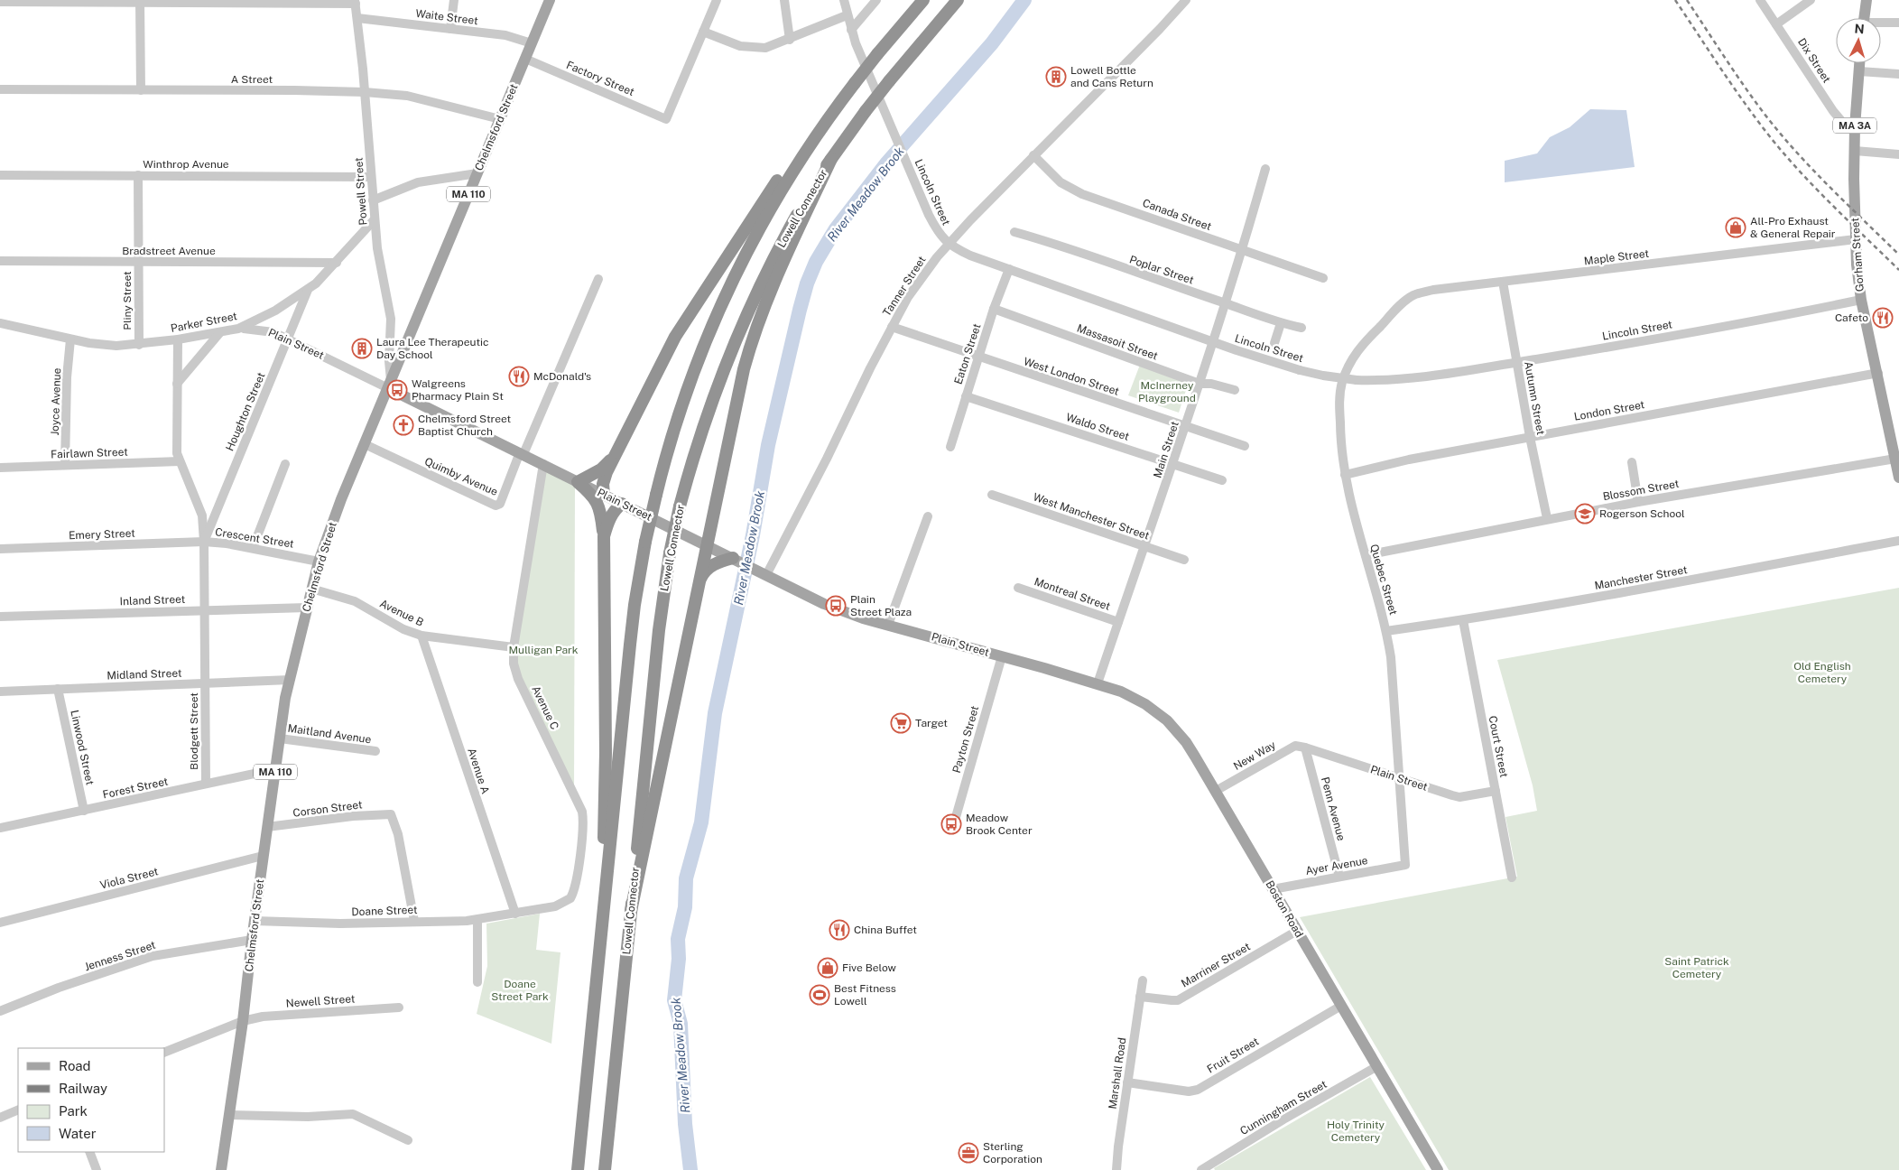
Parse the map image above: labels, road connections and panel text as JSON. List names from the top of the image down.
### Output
{
  "streets": {
    "highway": ["Lowell Connector"],
    "main road": [
      "MA 3A",
      "Chelmsford Street",
      "MA 110",
      "Gorham Street",
      "Plain Street",
      "Boston Road"
    ],
    "street": [
      "Waite Street",
      "Dix Street",
      "Factory Street",
      "A Street",
      "Winthrop Avenue",
      "Powell Street",
      "Lincoln Street",
      "Canada Street",
      "Bradstreet Avenue",
      "Maple Street",
      "Poplar Street",
      "Tanner Street",
      "Pliny Street",
      "Parker Street",
      "Massasoit Street",
      "Eaton Street",
      "West London Street",
      "Autumn Street",
      "Joyce Avenue",
      "London Street",
      "Houghton Street",
      "Waldo Street",
      "Main Street",
      "Fairlawn Street",
      "Quimby Avenue",
      "Blossom Street",
      "West Manchester Street",
      "Emery Street",
      "Crescent Street",
      "Manchester Street",
      "Quebec Street",
      "Montreal Street",
      "Inland Street",
      "Avenue B",
      "Midland Street",
      "Avenue C",
      "Blodgett Street",
      "Maitland Avenue",
      "Payton Street",
      "Court Street",
      "Linwood Street",
      "New Way",
      "Avenue A",
      "Forest Street",
      "Corson Street",
      "Penn Avenue",
      "Ayer Avenue",
      "Viola Street",
      "Doane Street",
      "Jenness Street",
      "Marriner Street",
      "Newell Street",
      "Fruit Street",
      "Marshall Road",
      "Cunningham Street"
    ]
  },
  "crossings": [
    ["Waite Street", "Chelmsford Street"],
    ["Waite Street", "Powell Street"],
    ["Dix Street", "Gorham Street"],
    ["Factory Street", "Chelmsford Street"],
    ["A Street", "Chelmsford Street"],
    ["A Street", "Powell Street"],
    ["Chelmsford Street", "Powell Street"],
    ["Chelmsford Street", "Plain Street"],
    ["Chelmsford Street", "Quimby Avenue"],
    ["Chelmsford Street", "Crescent Street"],
    ["Chelmsford Street", "Inland Street"],
    ["Chelmsford Street", "Avenue B"],
    ["Chelmsford Street", "Midland Street"],
    ["Chelmsford Street", "Maitland Avenue"],
    ["Chelmsford Street", "Forest Street"],
    ["Chelmsford Street", "Corson Street"],
    ["Chelmsford Street", "Viola Street"],
    ["Chelmsford Street", "Doane Street"],
    ["Chelmsford Street", "Jenness Street"],
    ["Chelmsford Street", "Newell Street"],
    ["Winthrop Avenue", "Powell Street"],
    ["Winthrop Avenue", "Pliny Street"],
    ["Powell Street", "Parker Street"],
    ["Powell Street", "Plain Street"],
    ["Lincoln Street", "Gorham Street"],
    ["Lincoln Street", "Tanner Street"],
    ["Lincoln Street", "Eaton Street"],
    ["Lincoln Street", "Autumn Street"],
    ["Lincoln Street", "Main Street"],
    ["Canada Street", "Tanner Street"],
    ["Canada Street", "Main Street"],
    ["Bradstreet Avenue", "Pliny Street"],
    ["Bradstreet Avenue", "Parker Street"],
    ["Gorham Street", "Maple Street"],
    ["Gorham Street", "London Street"],
    ["Gorham Street", "Blossom Street"],
    ["Maple Street", "Autumn Street"],
    ["Maple Street", "Quebec Street"],
    ["Poplar Street", "Main Street"],
    ["Tanner Street", "Plain Street"],
    ["Tanner Street", "West London Street"],
    ["Pliny Street", "Parker Street"],
    ["Parker Street", "Plain Street"],
    ["Parker Street", "Joyce Avenue"],
    ["Parker Street", "Houghton Street"],
    ["Parker Street", "Crescent Street"],
    ["Massasoit Street", "Eaton Street"],
    ["Massasoit Street", "Main Street"],
    ["Plain Street", "Houghton Street"],
    ["Plain Street", "Main Street"],
    ["Plain Street", "Quimby Avenue"],
    ["Plain Street", "Quebec Street"],
    ["Plain Street", "Avenue C"],
    ["Plain Street", "Payton Street"],
    ["Plain Street", "Court Street"],
    ["Plain Street", "New Way"],
    ["Plain Street", "Penn Avenue"],
    ["Plain Street", "Boston Road"],
    ["Eaton Street", "West London Street"],
    ["Eaton Street", "Waldo Street"],
    ["West London Street", "Main Street"],
    ["Autumn Street", "London Street"],
    ["Autumn Street", "Blossom Street"],
    ["Joyce Avenue", "Fairlawn Street"],
    ["London Street", "Quebec Street"],
    ["Houghton Street", "Emery Street"],
    ["Houghton Street", "Crescent Street"],
    ["Houghton Street", "Blodgett Street"],
    ["Waldo Street", "Main Street"],
    ["Main Street", "West Manchester Street"],
    ["Main Street", "Montreal Street"],
    ["Main Street", "Boston Road"],
    ["Fairlawn Street", "Crescent Street"],
    ["Blossom Street", "Quebec Street"],
    ["Emery Street", "Crescent Street"],
    ["Emery Street", "Blodgett Street"],
    ["Crescent Street", "Blodgett Street"],
    ["Manchester Street", "Quebec Street"],
    ["Manchester Street", "Court Street"],
    ["Quebec Street", "Ayer Avenue"],
    ["Inland Street", "Blodgett Street"],
    ["Avenue B", "Avenue C"],
    ["Avenue B", "Avenue A"],
    ["Midland Street", "Blodgett Street"],
    ["Midland Street", "Linwood Street"],
    ["Avenue C", "Avenue A"],
    ["Avenue C", "Doane Street"],
    ["Blodgett Street", "Forest Street"],
    ["Linwood Street", "Forest Street"],
    ["New Way", "Penn Avenue"],
    ["New Way", "Boston Road"],
    ["Avenue A", "Doane Street"],
    ["Corson Street", "Doane Street"],
    ["Penn Avenue", "Ayer Avenue"],
    ["Ayer Avenue", "Boston Road"],
    ["Boston Road", "Marriner Street"],
    ["Boston Road", "Fruit Street"],
    ["Boston Road", "Cunningham Street"],
    ["Marriner Street", "Marshall Road"],
    ["Fruit Street", "Marshall Road"]
  ],
  "water": ["River Meadow Brook"],
  "parks": [
    "McInerney Playground",
    "Mulligan Park",
    "Old English Cemetery",
    "Saint Patrick Cemetery",
    "Doane Street Park",
    "Holy Trinity Cemetery"
  ],
  "places": {
    "building": ["Lowell Bottle and Cans Return", "Laura Lee Therapeutic Day School"],
    "shop": ["All-Pro Exhaust & General Repair", "Five Below"],
    "restaurant": ["Cafeto", "McDonald's", "China Buffet"],
    "bus stop": ["Walgreens Pharmacy Plain St", "Plain Street Plaza", "Meadow Brook Center"],
    "church": ["Chelmsford Street Baptist Church"],
    "school or university": ["Rogerson School"],
    "supermarket": ["Target"],
    "sports": ["Best Fitness Lowell"],
    "office": ["Sterling Corporation"]
  },
  "legend": [
    "Road",
    "Railway",
    "Park",
    "Water"
  ],
  "north": "top"
}
